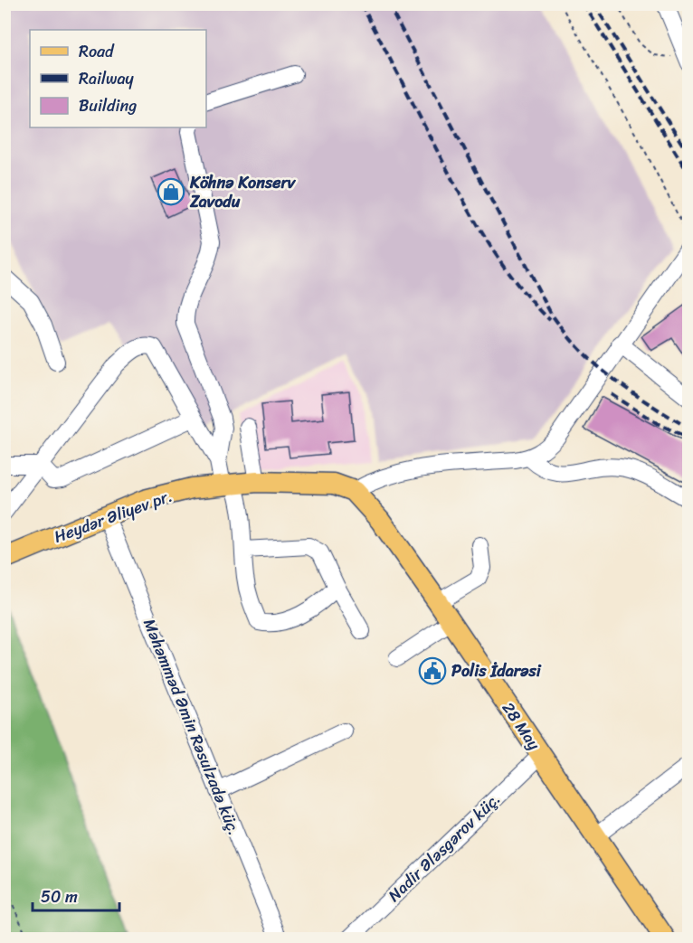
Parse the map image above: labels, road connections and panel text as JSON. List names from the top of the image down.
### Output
{
  "streets": {
    "main road": ["Heydər Əliyev pr.", "28 May"],
    "street": ["Məhəmməd Əmin Rəsulzadə küç.", "Nadir Ələsgərov küç."]
  },
  "crossings": [
    ["Heydər Əliyev pr.", "28 May"],
    ["Heydər Əliyev pr.", "Məhəmməd Əmin Rəsulzadə küç."],
    ["28 May", "Nadir Ələsgərov küç."]
  ],
  "places": {
    "shop": ["Köhnə Konserv Zavodu"],
    "public building": ["Polis İdarəsi"]
  },
  "legend": ["Road", "Railway", "Building"],
  "scale_bar": "50 m"
}
